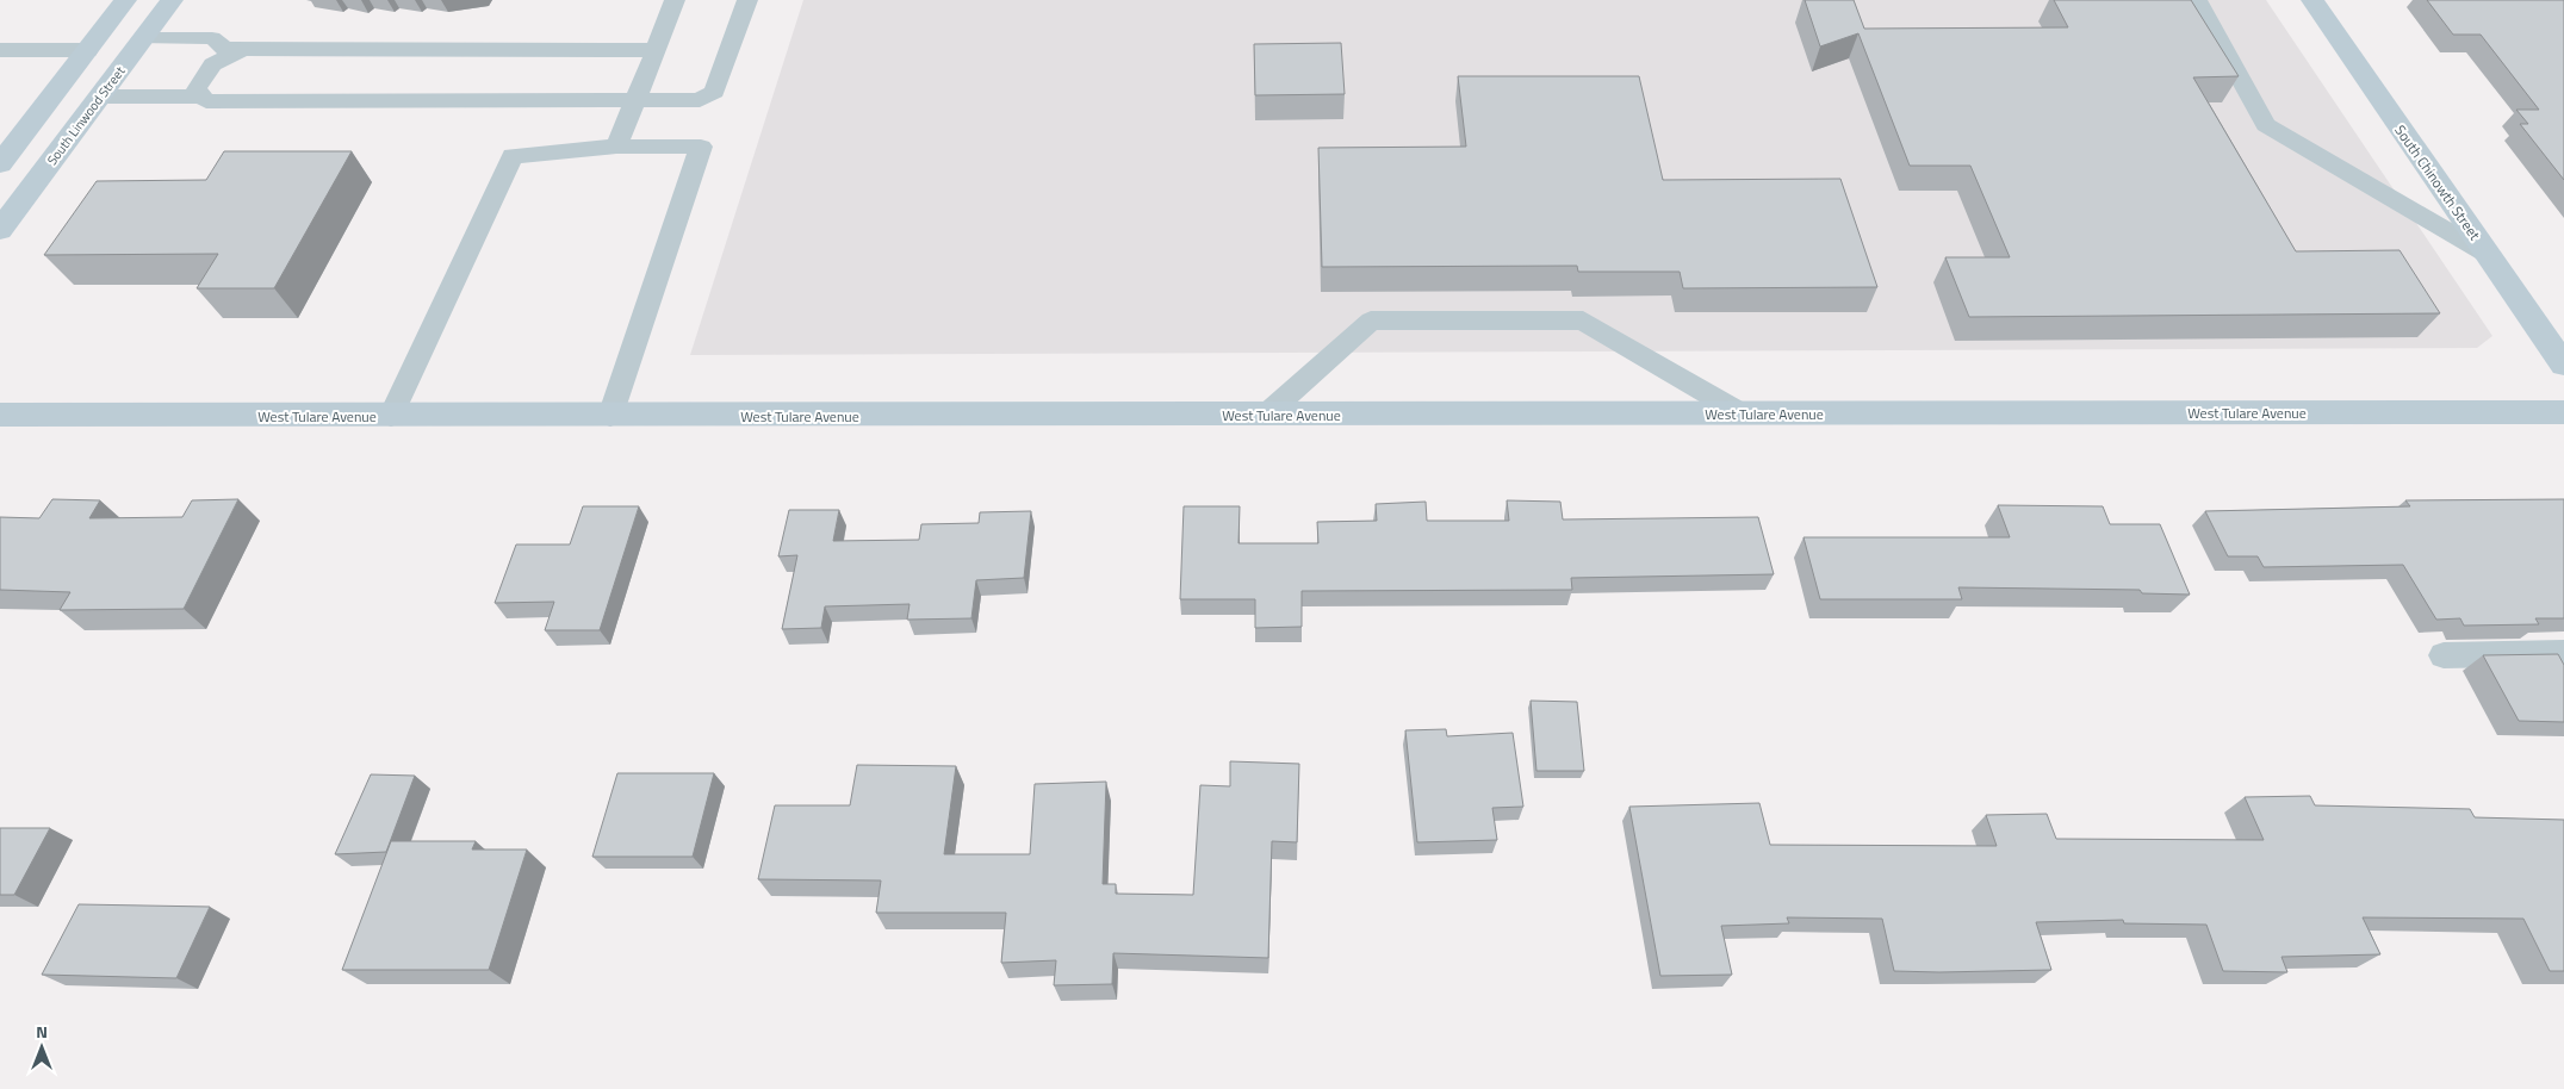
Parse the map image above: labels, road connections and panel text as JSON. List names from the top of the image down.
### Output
{
  "streets": {
    "street": ["South Linwood Street", "South Chinowth Street", "West Tulare Avenue"]
  },
  "north": "top"
}
